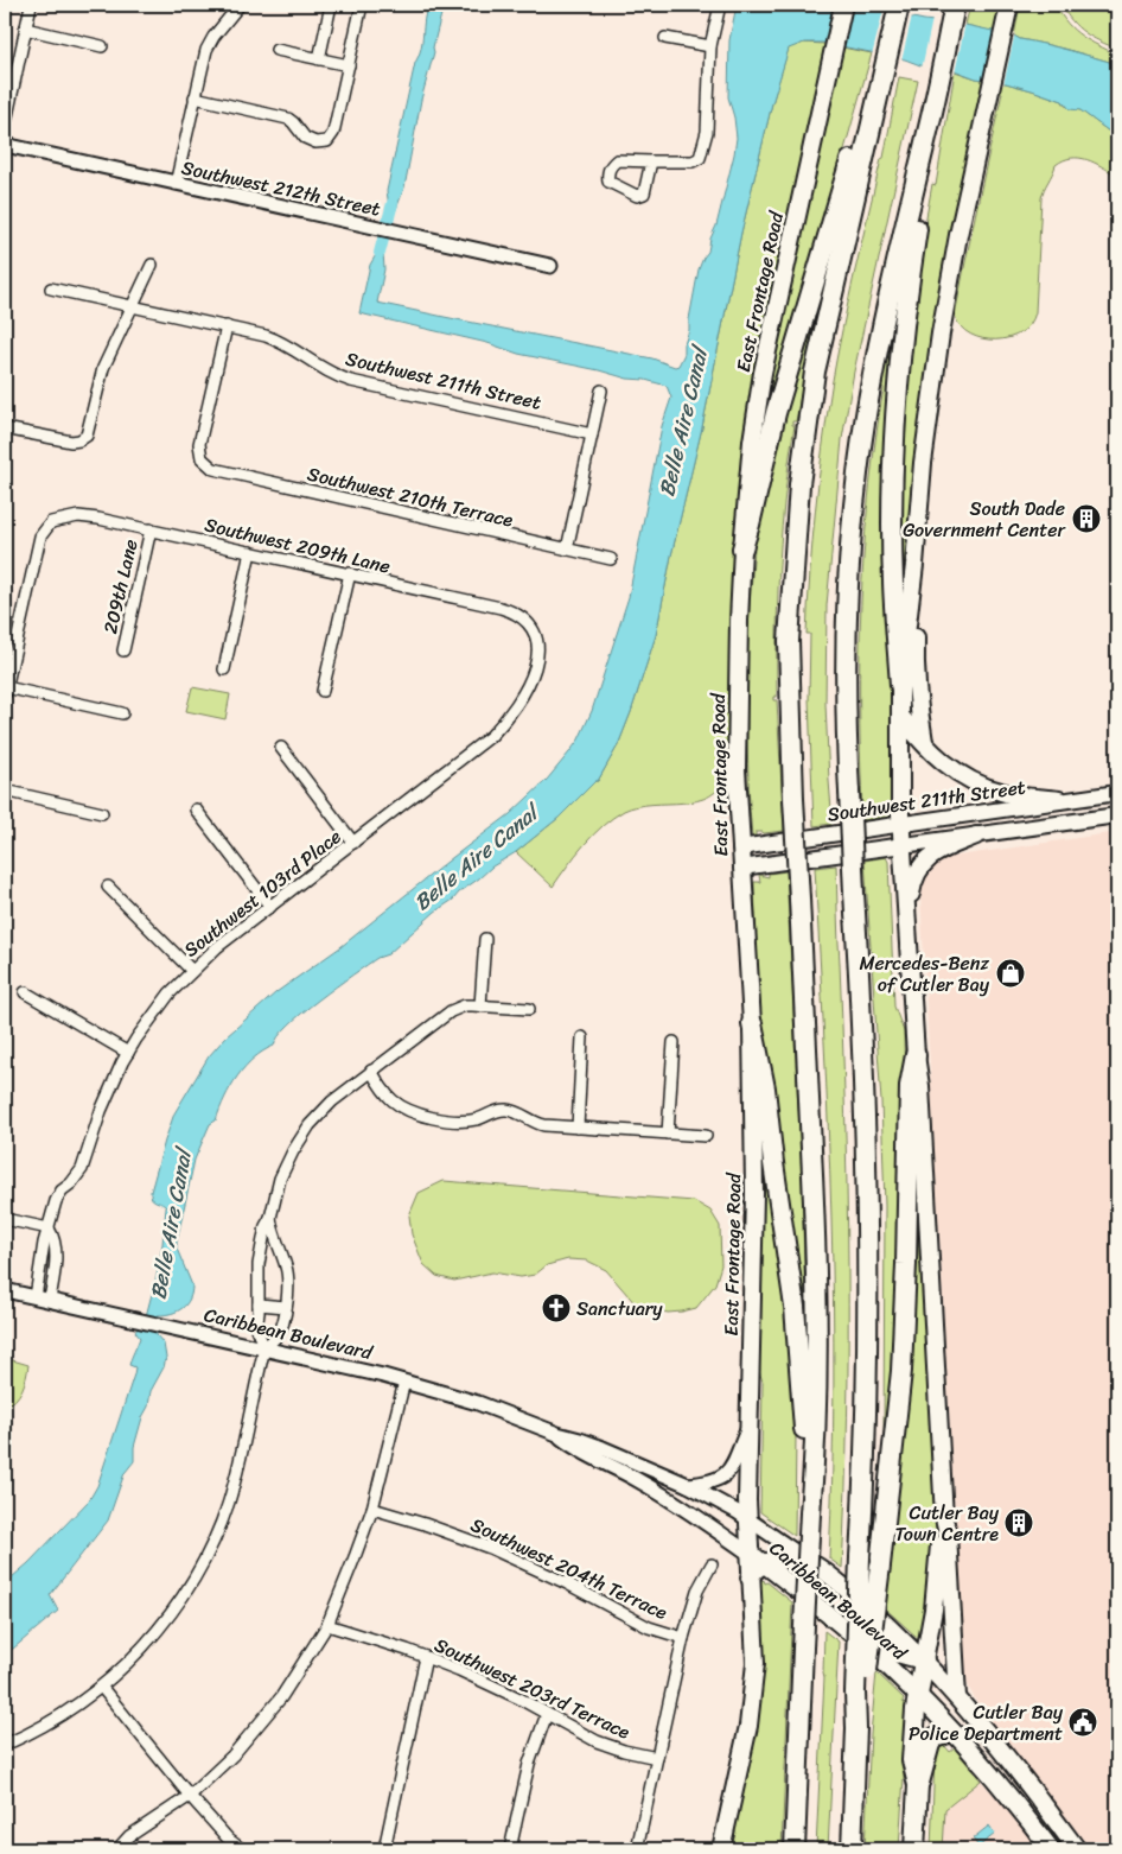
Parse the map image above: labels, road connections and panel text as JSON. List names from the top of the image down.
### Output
{
  "streets": {
    "main road": ["East Frontage Road", "Southwest 211th Street", "Caribbean Boulevard"],
    "street": [
      "Southwest 212th Street",
      "Southwest 210th Terrace",
      "Southwest 209th Lane",
      "209th Lane",
      "Southwest 103rd Place",
      "Southwest 204th Terrace",
      "Southwest 203rd Terrace"
    ]
  },
  "crossings": [
    ["East Frontage Road", "Southwest 211th Street"],
    ["East Frontage Road", "Caribbean Boulevard"],
    ["Southwest 211th Street", "Southwest 210th Terrace"],
    ["Southwest 209th Lane", "209th Lane"],
    ["Southwest 209th Lane", "Southwest 103rd Place"],
    ["Southwest 103rd Place", "Caribbean Boulevard"]
  ],
  "water": ["Belle Aire Canal"],
  "places": {
    "building": ["South Dade Government Center", "Cutler Bay Town Centre"],
    "shop": ["Mercedes-Benz of Cutler Bay"],
    "church": ["Sanctuary"],
    "public building": ["Cutler Bay Police Department"]
  }
}
